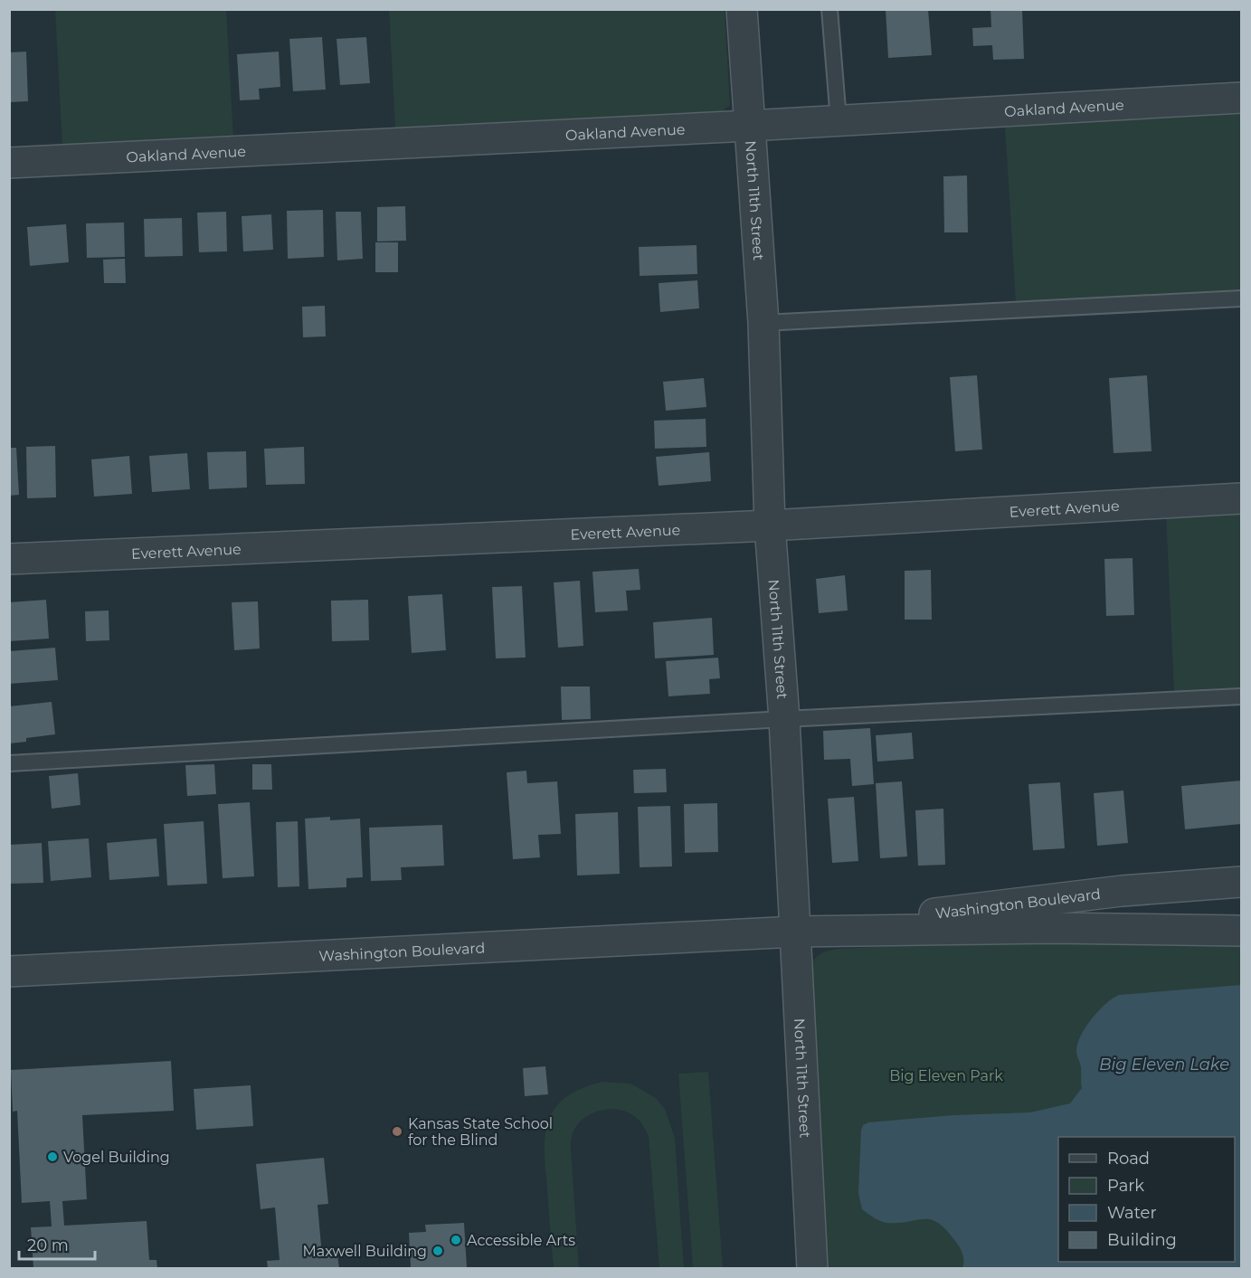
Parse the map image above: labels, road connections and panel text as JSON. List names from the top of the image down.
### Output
{
  "streets": {
    "street": [
      "Oakland Avenue",
      "North 11th Street",
      "Everett Avenue",
      "Washington Boulevard"
    ]
  },
  "crossings": [
    ["Oakland Avenue", "North 11th Street"],
    ["North 11th Street", "Everett Avenue"],
    ["North 11th Street", "Washington Boulevard"]
  ],
  "water": ["Big Eleven Lake"],
  "parks": ["Big Eleven Park"],
  "places": [
    "Kansas State School for the Blind",
    "Vogel Building",
    "Accessible Arts",
    "Maxwell Building"
  ],
  "legend": [
    "Road",
    "Park",
    "Water",
    "Building"
  ],
  "scale_bar": "20 m"
}
